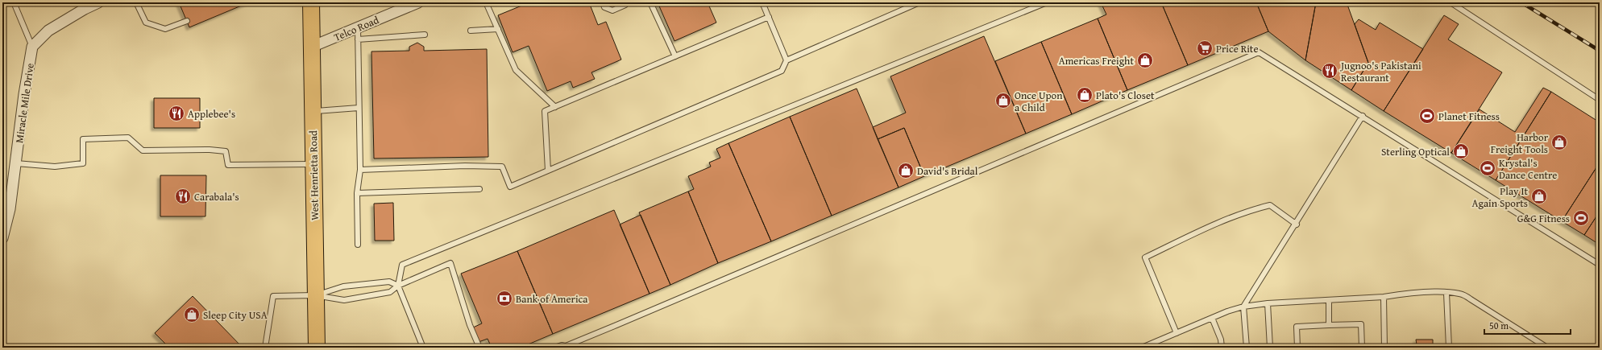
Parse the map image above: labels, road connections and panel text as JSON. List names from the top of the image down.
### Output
{
  "streets": {
    "main road": ["West Henrietta Road"],
    "street": ["Telco Road", "Miracle Mile Drive"]
  },
  "crossings": [
    ["Telco Road", "West Henrietta Road"]
  ],
  "places": {
    "supermarket": ["Price Rite"],
    "shop": [
      "Americas Freight",
      "Plato's Closet",
      "Once Upon a Child",
      "Harbor Freight Tools",
      "Sterling Optical",
      "David's Bridal",
      "Play It Again Sports",
      "Sleep City USA"
    ],
    "restaurant": ["Jugnoo's Pakistani Restaurant", "Applebee's", "Carabala's"],
    "sports": ["Planet Fitness", "Krystal's Dance Centre", "G&G Fitness"],
    "bank": ["Bank of America"]
  },
  "scale_bar": "50 m"
}
